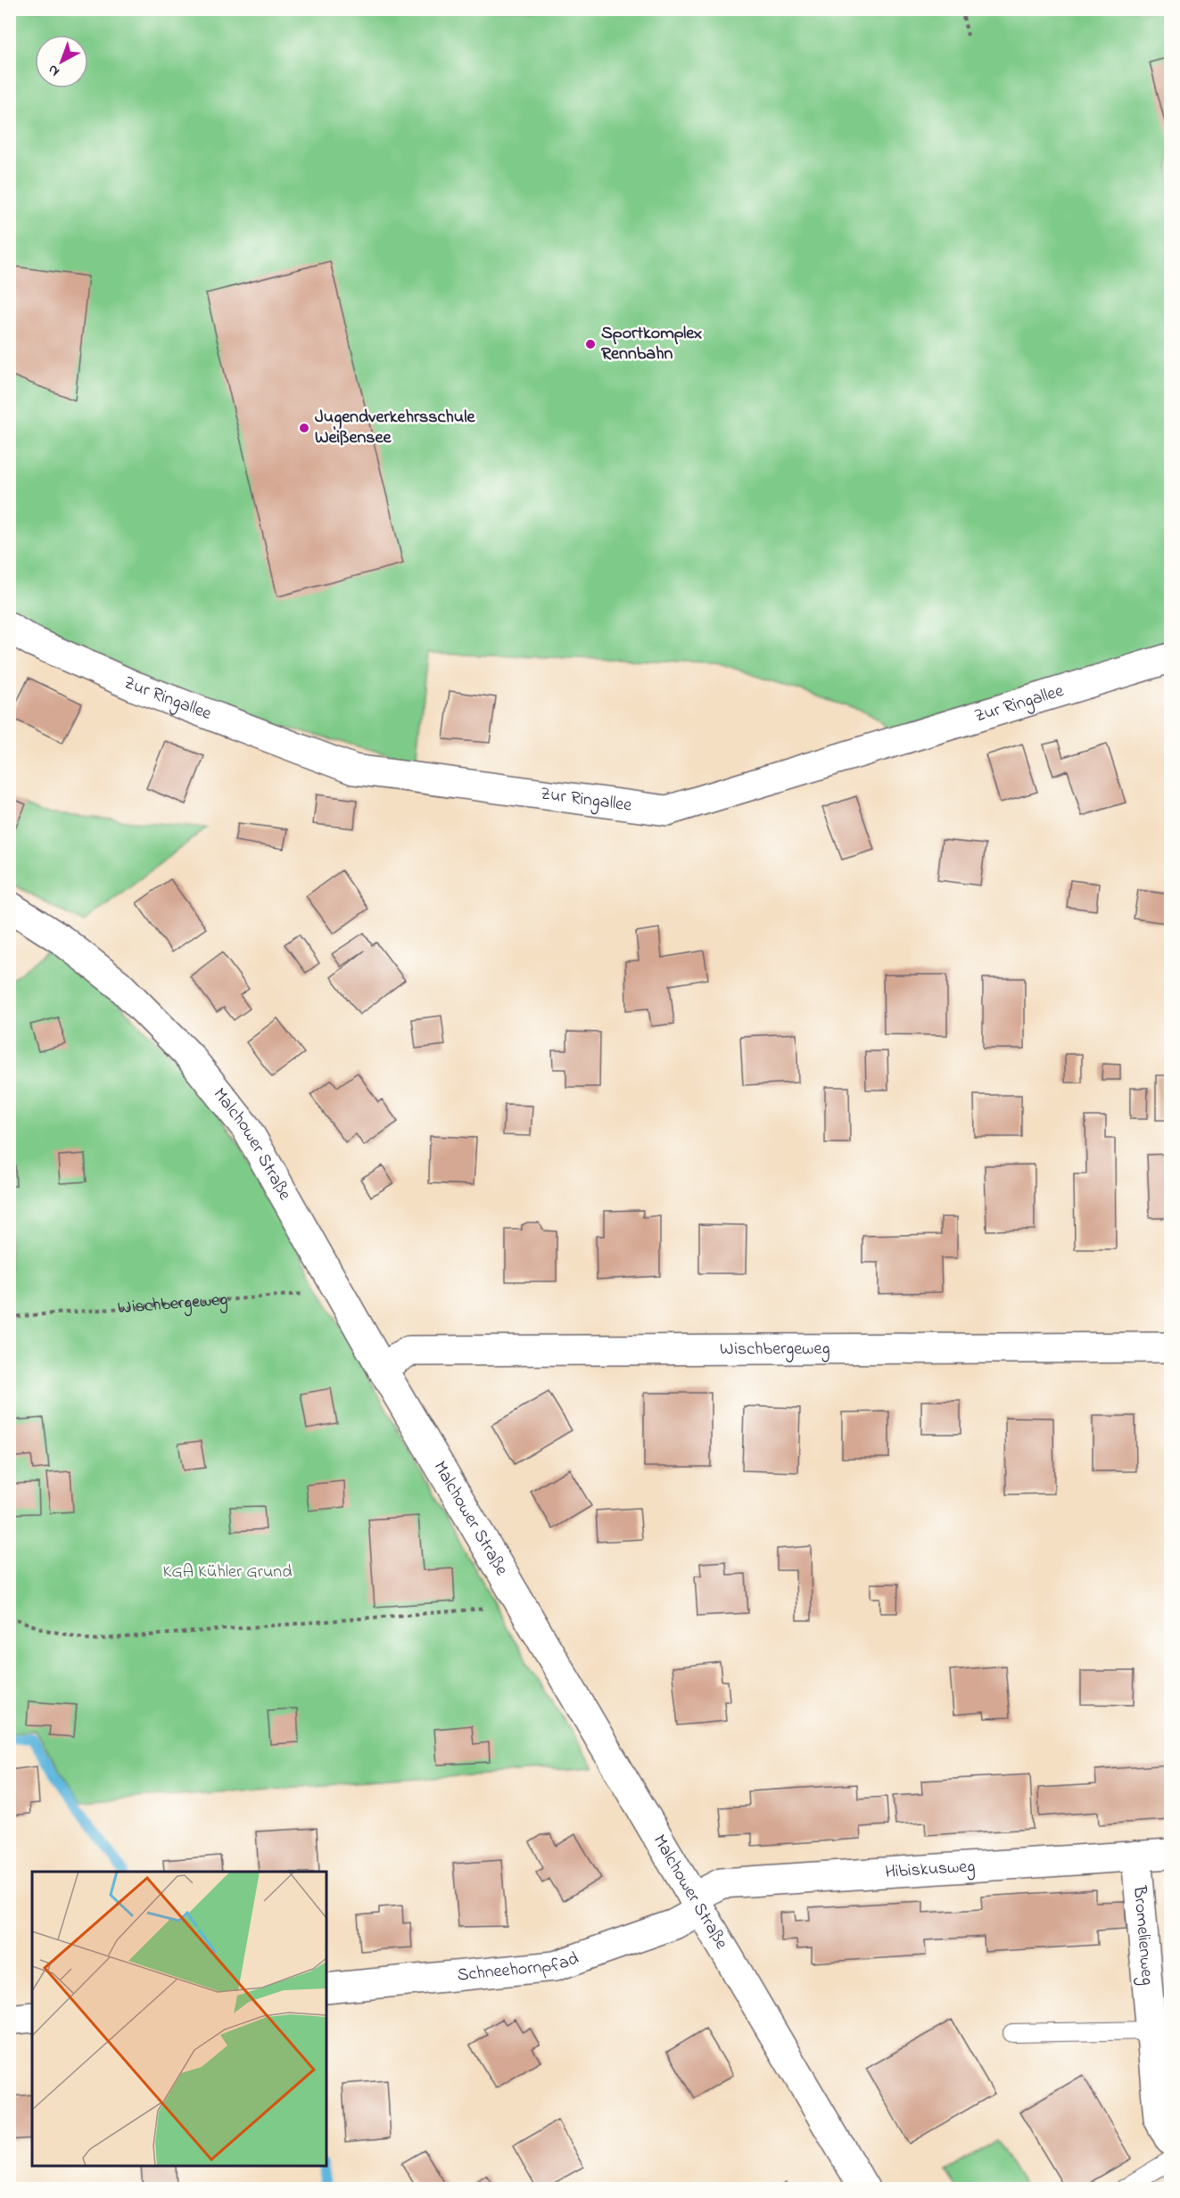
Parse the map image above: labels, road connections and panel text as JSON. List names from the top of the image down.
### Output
{
  "streets": {
    "street": [
      "Zur Ringallee",
      "Malchower Straße",
      "Wischbergeweg",
      "Hibiskusweg",
      "Bromelienweg",
      "Schneehornpfad"
    ]
  },
  "crossings": [
    ["Malchower Straße", "Wischbergeweg"],
    ["Malchower Straße", "Hibiskusweg"],
    ["Malchower Straße", "Schneehornpfad"],
    ["Hibiskusweg", "Bromelienweg"],
    ["Hibiskusweg", "Schneehornpfad"]
  ],
  "parks": ["KGA Kühler Grund"],
  "places": ["Sportkomplex Rennbahn", "Jugendverkehrsschule Weißensee"],
  "north": "bottom left"
}
